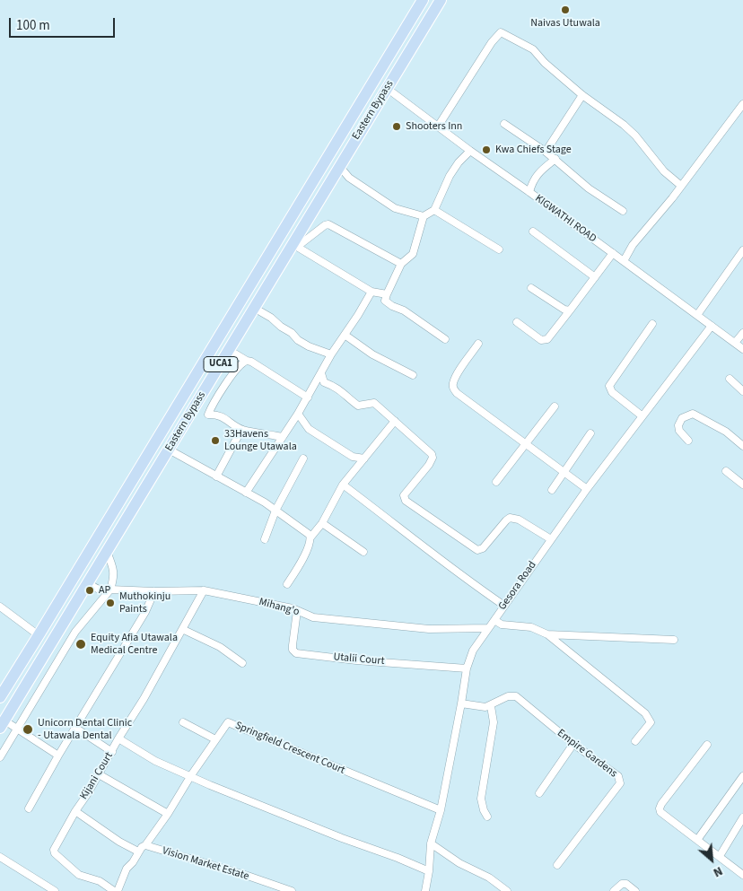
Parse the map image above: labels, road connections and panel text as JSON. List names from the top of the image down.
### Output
{
  "streets": {
    "main road": ["Eastern Bypass", "UCA1"],
    "street": [
      "KIGWATHI ROAD",
      "Gesora Road",
      "Mihang'o",
      "Utalii Court",
      "Springfield Crescent Court",
      "Empire Gardens",
      "Kijani Court",
      "Vision Market Estate"
    ]
  },
  "crossings": [
    ["Eastern Bypass", "KIGWATHI ROAD"],
    ["Eastern Bypass", "Mihang'o"],
    ["KIGWATHI ROAD", "Gesora Road"],
    ["Gesora Road", "Mihang'o"],
    ["Gesora Road", "Utalii Court"],
    ["Gesora Road", "Springfield Crescent Court"],
    ["Mihang'o", "Utalii Court"],
    ["Mihang'o", "Kijani Court"],
    ["Springfield Crescent Court", "Vision Market Estate"]
  ],
  "places": [
    "Naivas Utuwala",
    "Shooters Inn",
    "Kwa Chiefs Stage",
    "33Havens Lounge Utawala",
    "AP",
    "Muthokinju Paints",
    "Equity Afia Utawala Medical Centre",
    "Unicorn Dental Clinic - Utawala Dental"
  ],
  "scale_bar": "100 m",
  "north": "bottom right"
}
